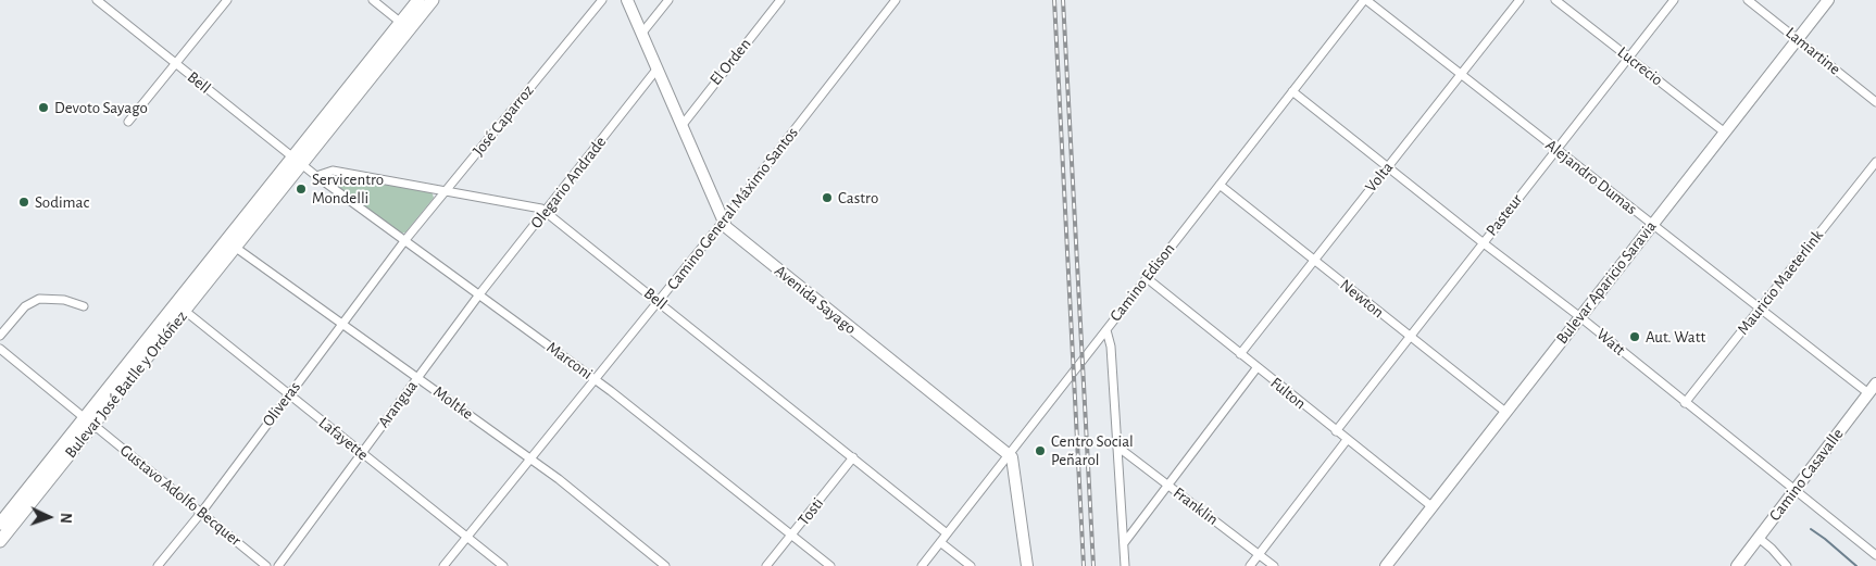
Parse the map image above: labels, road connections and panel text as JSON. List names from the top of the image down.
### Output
{
  "streets": {
    "main road": ["Bulevar José Batlle y Ordóñez"],
    "street": [
      "Lamartine",
      "El Orden",
      "Lucrecio",
      "Bell",
      "José Caparroz",
      "Volta",
      "Alejandro Dumas",
      "Olegario Andrade",
      "Camino General Máximo Santos",
      "Pasteur",
      "Camino Edison",
      "Bulevar Aparicio Saravia",
      "Mauricio Maeterlink",
      "Newton",
      "Avenida Sayago",
      "Watt",
      "Marconi",
      "Fulton",
      "Moltke",
      "Oliveras",
      "Arangua",
      "Lafayette",
      "Camino Casavalle",
      "Gustavo Adolfo Becquer",
      "Franklin",
      "Tosti"
    ]
  },
  "crossings": [
    ["Lamartine", "Bulevar Aparicio Saravia"],
    ["El Orden", "Avenida Sayago"],
    ["Lucrecio", "Pasteur"],
    ["Lucrecio", "Bulevar Aparicio Saravia"],
    ["Bell", "José Caparroz"],
    ["Bell", "Olegario Andrade"],
    ["Bell", "Camino General Máximo Santos"],
    ["Bell", "Camino Edison"],
    ["Bell", "Marconi"],
    ["Bell", "Bulevar José Batlle y Ordóñez"],
    ["Bell", "Tosti"],
    ["José Caparroz", "Marconi"],
    ["José Caparroz", "Oliveras"],
    ["Volta", "Alejandro Dumas"],
    ["Volta", "Newton"],
    ["Volta", "Watt"],
    ["Volta", "Fulton"],
    ["Alejandro Dumas", "Pasteur"],
    ["Alejandro Dumas", "Camino Edison"],
    ["Alejandro Dumas", "Bulevar Aparicio Saravia"],
    ["Alejandro Dumas", "Mauricio Maeterlink"],
    ["Alejandro Dumas", "Camino Casavalle"],
    ["Olegario Andrade", "Avenida Sayago"],
    ["Olegario Andrade", "Marconi"],
    ["Olegario Andrade", "Arangua"],
    ["Camino General Máximo Santos", "Avenida Sayago"],
    ["Camino General Máximo Santos", "Marconi"],
    ["Camino General Máximo Santos", "Moltke"],
    ["Camino General Máximo Santos", "Lafayette"],
    ["Pasteur", "Newton"],
    ["Pasteur", "Watt"],
    ["Pasteur", "Fulton"],
    ["Camino Edison", "Newton"],
    ["Camino Edison", "Avenida Sayago"],
    ["Camino Edison", "Watt"],
    ["Camino Edison", "Fulton"],
    ["Bulevar Aparicio Saravia", "Newton"],
    ["Bulevar Aparicio Saravia", "Watt"],
    ["Bulevar Aparicio Saravia", "Fulton"],
    ["Mauricio Maeterlink", "Watt"],
    ["Watt", "Camino Casavalle"],
    ["Marconi", "Bulevar José Batlle y Ordóñez"],
    ["Marconi", "Oliveras"],
    ["Marconi", "Arangua"],
    ["Marconi", "Tosti"],
    ["Bulevar José Batlle y Ordóñez", "Moltke"],
    ["Bulevar José Batlle y Ordóñez", "Lafayette"],
    ["Bulevar José Batlle y Ordóñez", "Gustavo Adolfo Becquer"],
    ["Moltke", "Oliveras"],
    ["Moltke", "Arangua"],
    ["Oliveras", "Lafayette"],
    ["Oliveras", "Gustavo Adolfo Becquer"],
    ["Arangua", "Lafayette"]
  ],
  "places": [
    "Devoto Sayago",
    "Servicentro Mondelli",
    "Castro",
    "Sodimac",
    "Aut. Watt",
    "Centro Social Peñarol"
  ],
  "north": "right"
}
